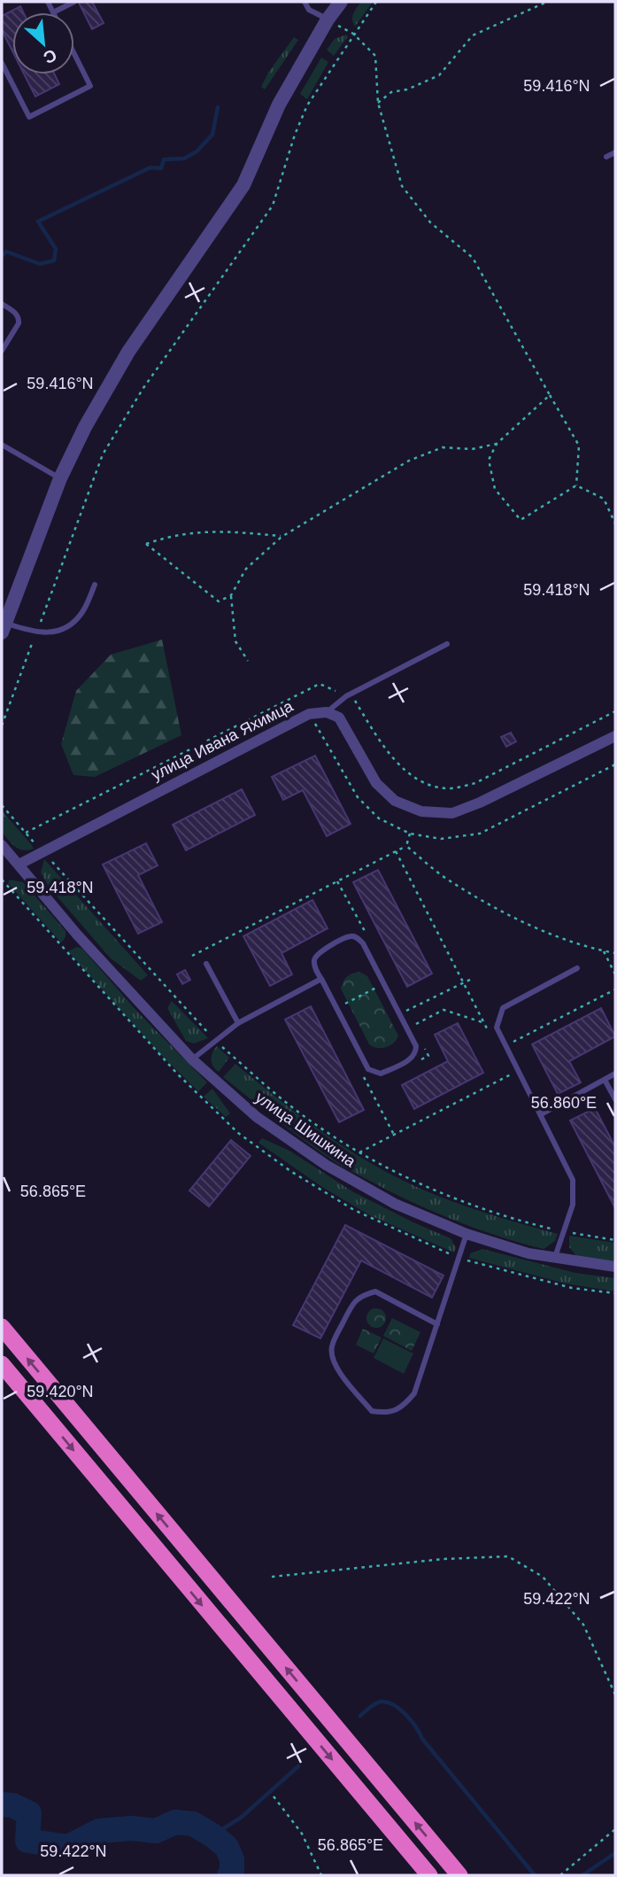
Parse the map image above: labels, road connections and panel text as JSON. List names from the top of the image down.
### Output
{
  "streets": {
    "street": ["улица Ивана Яхимца", "улица Шишкина"]
  },
  "crossings": [
    ["улица Ивана Яхимца", "улица Шишкина"]
  ],
  "north": "bottom right",
  "coordinates": [
    "59.416°N",
    "59.418°N",
    "56.860°E",
    "56.865°E",
    "59.420°N",
    "59.422°N"
  ]
}
